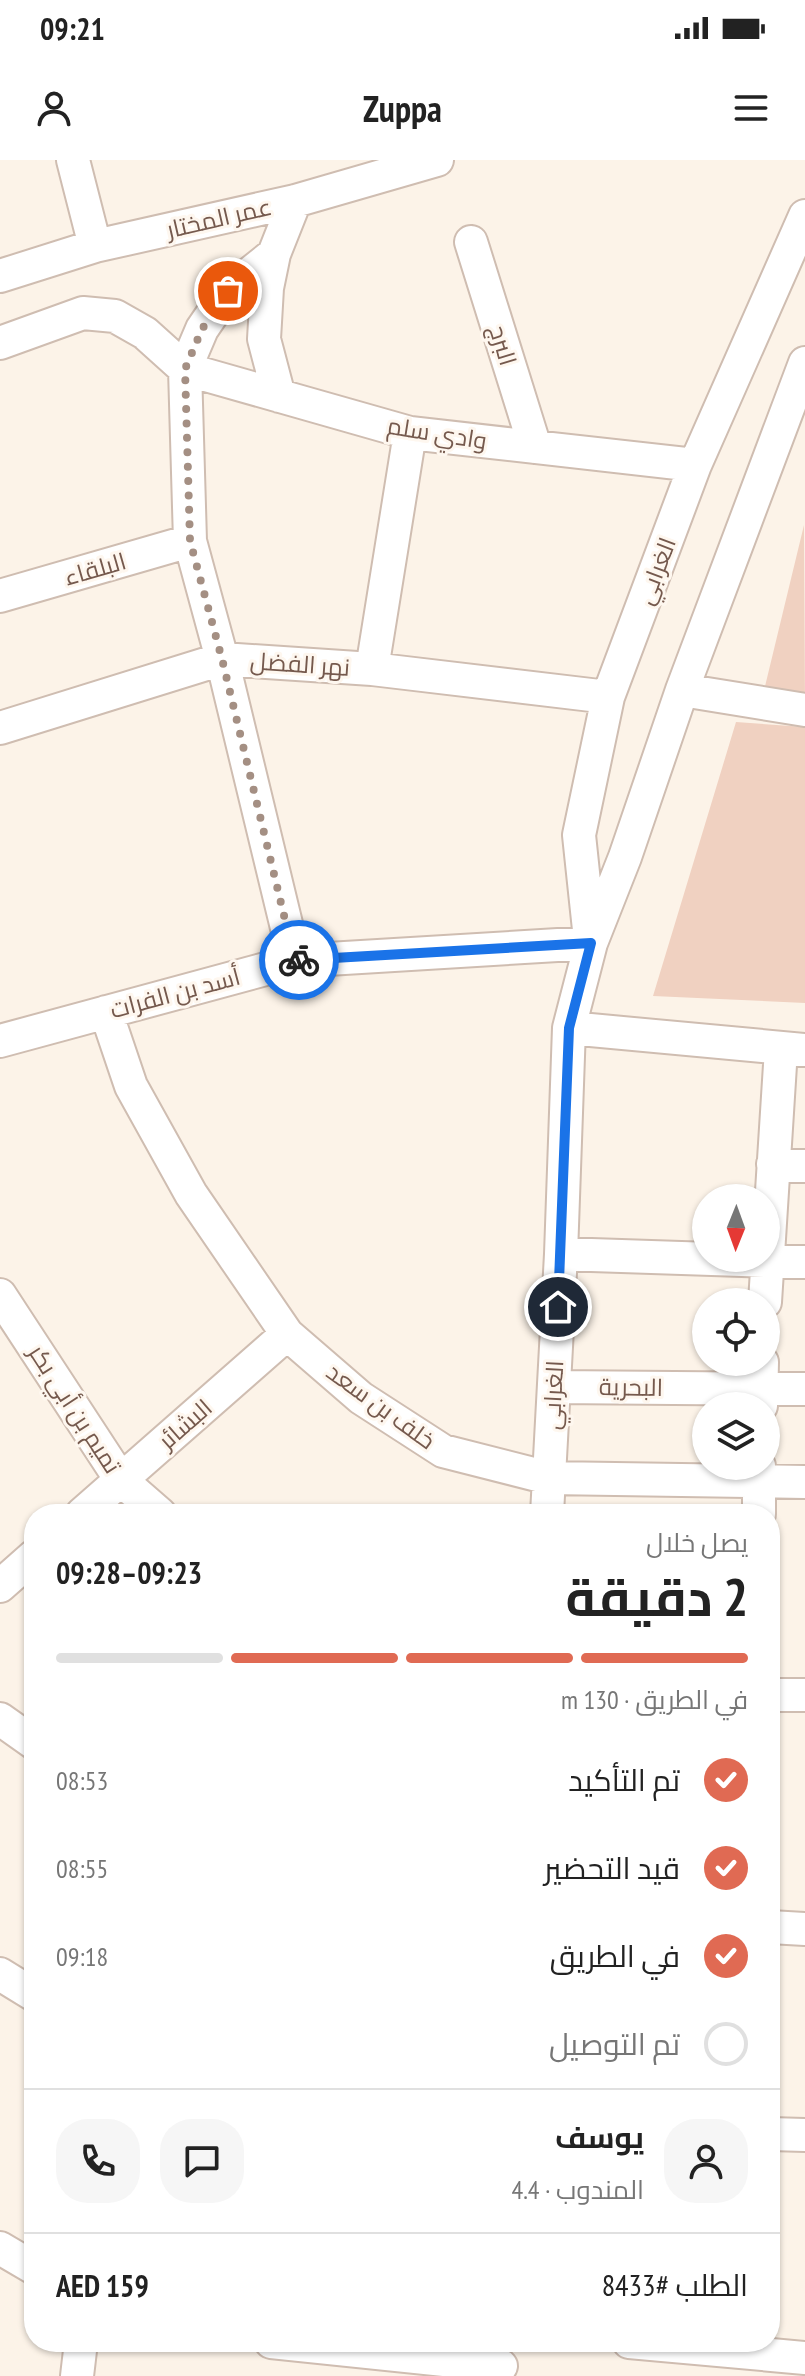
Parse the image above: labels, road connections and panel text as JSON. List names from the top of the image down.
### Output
{
  "streets": {
    "street": [
      "عمر المختار",
      "البرج",
      "وادي سلم",
      "البلقاء",
      "الغرابي",
      "نهر الفضل",
      "أسد بن الفرات",
      "البحرية",
      "خلف بن سعد",
      "تميم بن أبي بكر",
      "البشائر"
    ]
  },
  "crossings": [
    ["البرج", "وادي سلم"],
    ["وادي سلم", "الغرابي"],
    ["الغرابي", "نهر الفضل"],
    ["الغرابي", "أسد بن الفرات"],
    ["الغرابي", "البحرية"],
    ["الغرابي", "خلف بن سعد"],
    ["أسد بن الفرات", "خلف بن سعد"],
    ["خلف بن سعد", "البشائر"],
    ["تميم بن أبي بكر", "البشائر"]
  ],
  "north": "bottom",
  "page": {
    "status": "09:21",
    "header": "Zuppa",
    "heading": ["2 دقيقة", "يصل خلال", "09:23–09:28"],
    "panel": [
      "يوسف",
      "المندوب · 4.4",
      "الطلب #8433",
      "AED 159"
    ],
    "bar": "في الطريق · 130 m",
    "list": [
      ["تم التأكيد", "08:53"],
      ["قيد التحضير", "08:55"],
      ["في الطريق", "09:18"],
      "تم التوصيل"
    ]
  }
}
